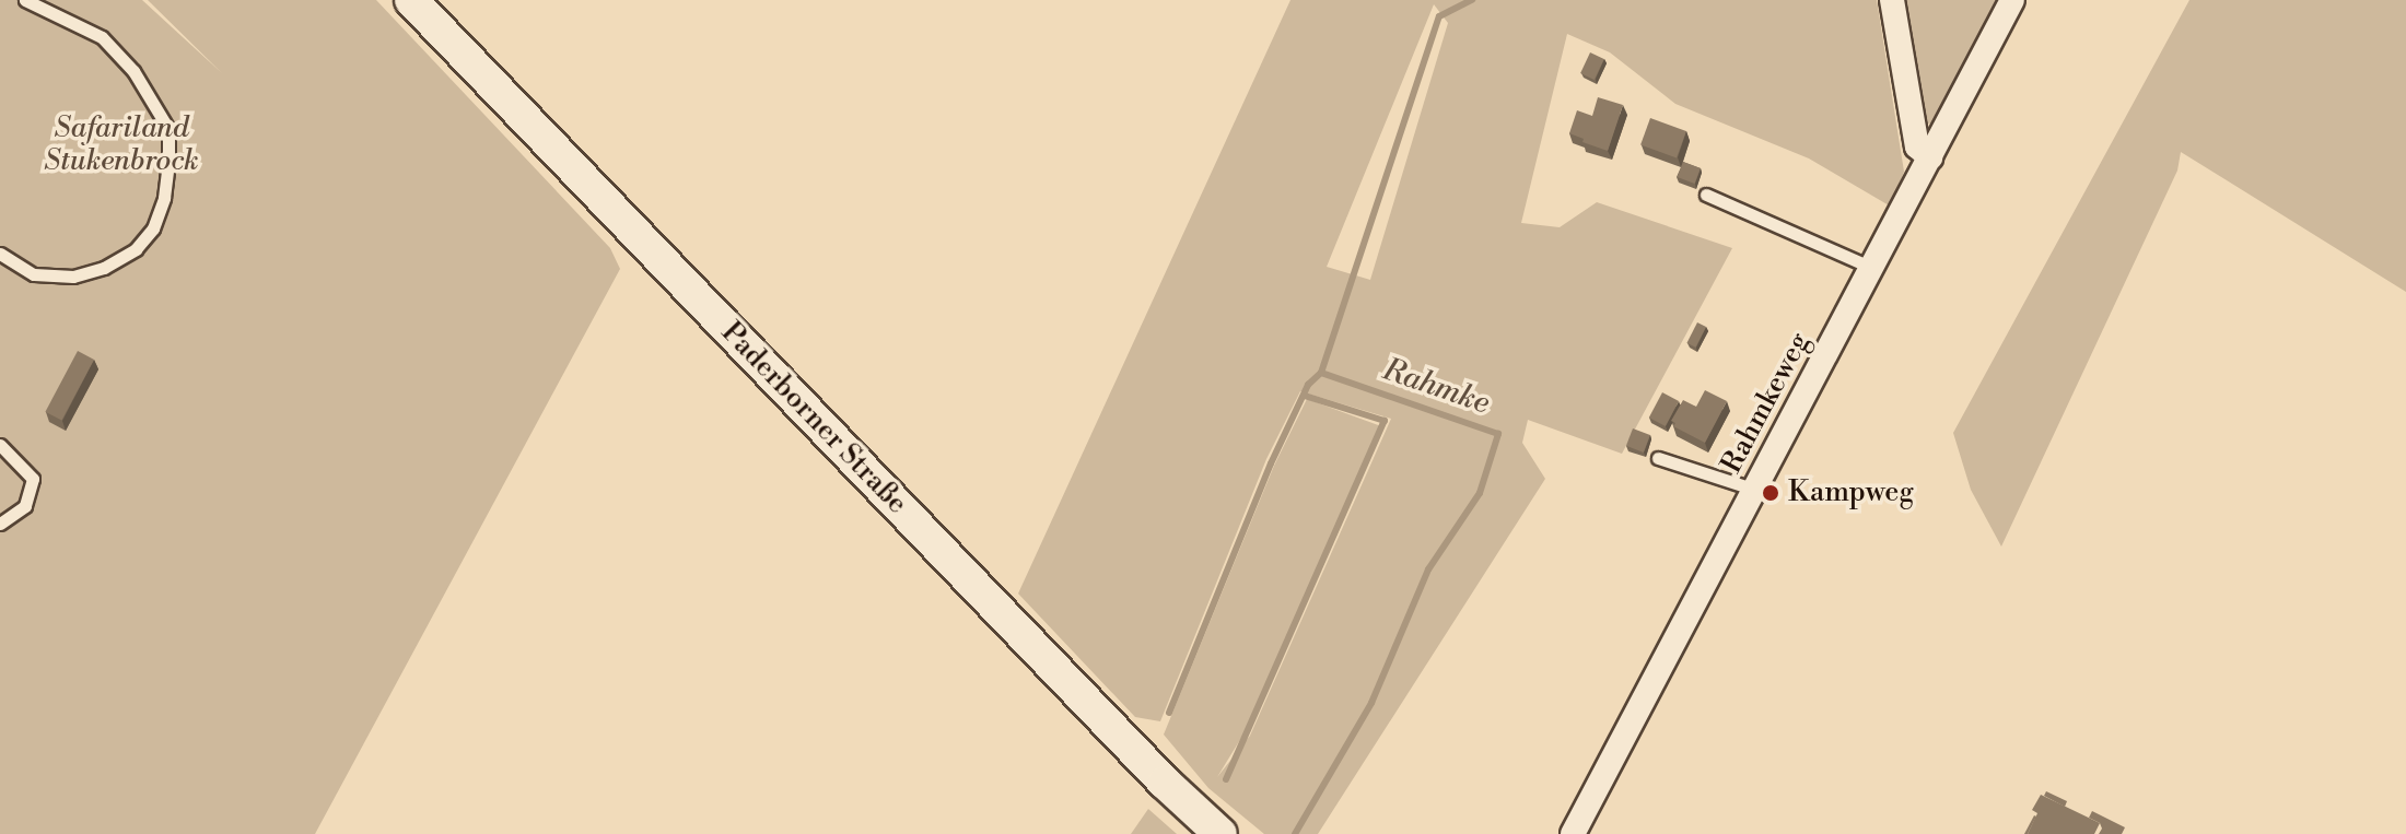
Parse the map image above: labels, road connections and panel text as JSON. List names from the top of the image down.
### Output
{
  "streets": {
    "main road": ["Paderborner Straße"],
    "street": ["Rahmkeweg"]
  },
  "water": ["Rahmke"],
  "parks": ["Safariland Stukenbrock"],
  "places": ["Kampweg"]
}
